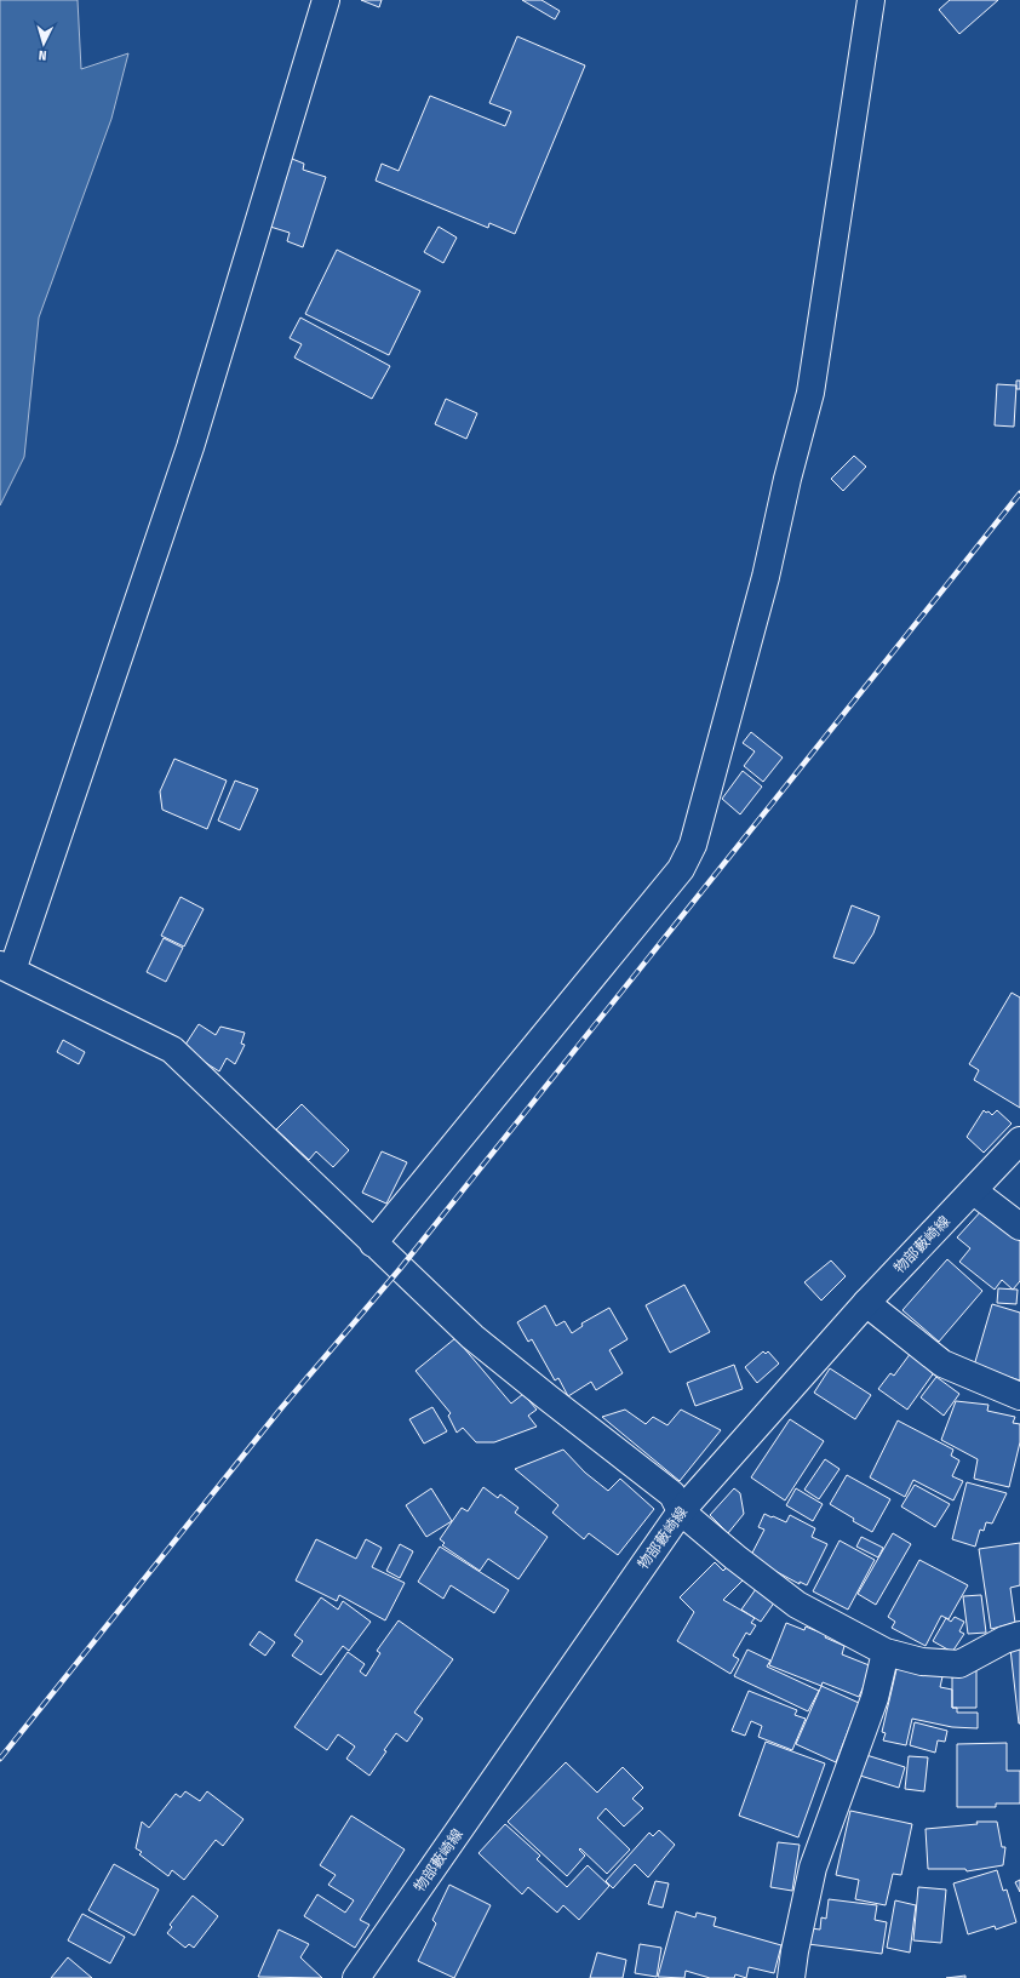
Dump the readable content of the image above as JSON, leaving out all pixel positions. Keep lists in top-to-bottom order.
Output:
{
  "streets": {
    "street": ["物部藪崎線"]
  },
  "north": "bottom"
}
